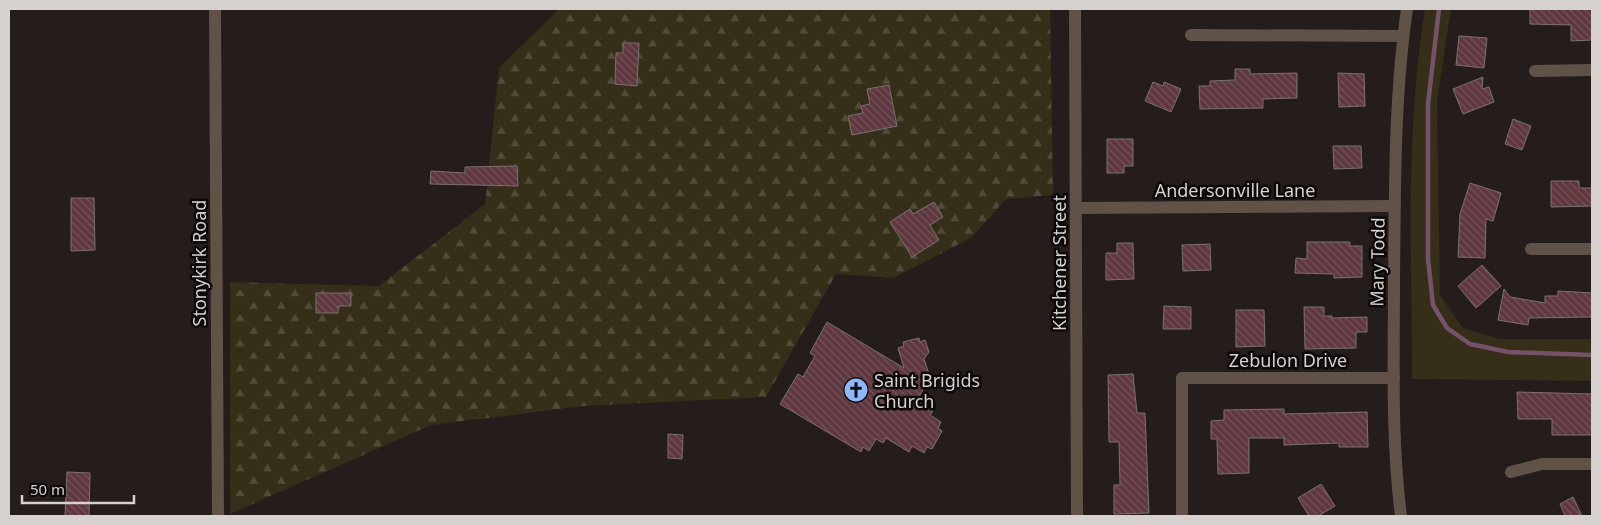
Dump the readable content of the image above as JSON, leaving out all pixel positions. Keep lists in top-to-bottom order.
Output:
{
  "streets": {
    "street": [
      "Andersonville Lane",
      "Mary Todd",
      "Stonykirk Road",
      "Kitchener Street",
      "Zebulon Drive"
    ]
  },
  "crossings": [
    ["Andersonville Lane", "Mary Todd"],
    ["Andersonville Lane", "Kitchener Street"],
    ["Mary Todd", "Zebulon Drive"]
  ],
  "places": {
    "church": ["Saint Brigids Church"]
  },
  "scale_bar": "50 m"
}
